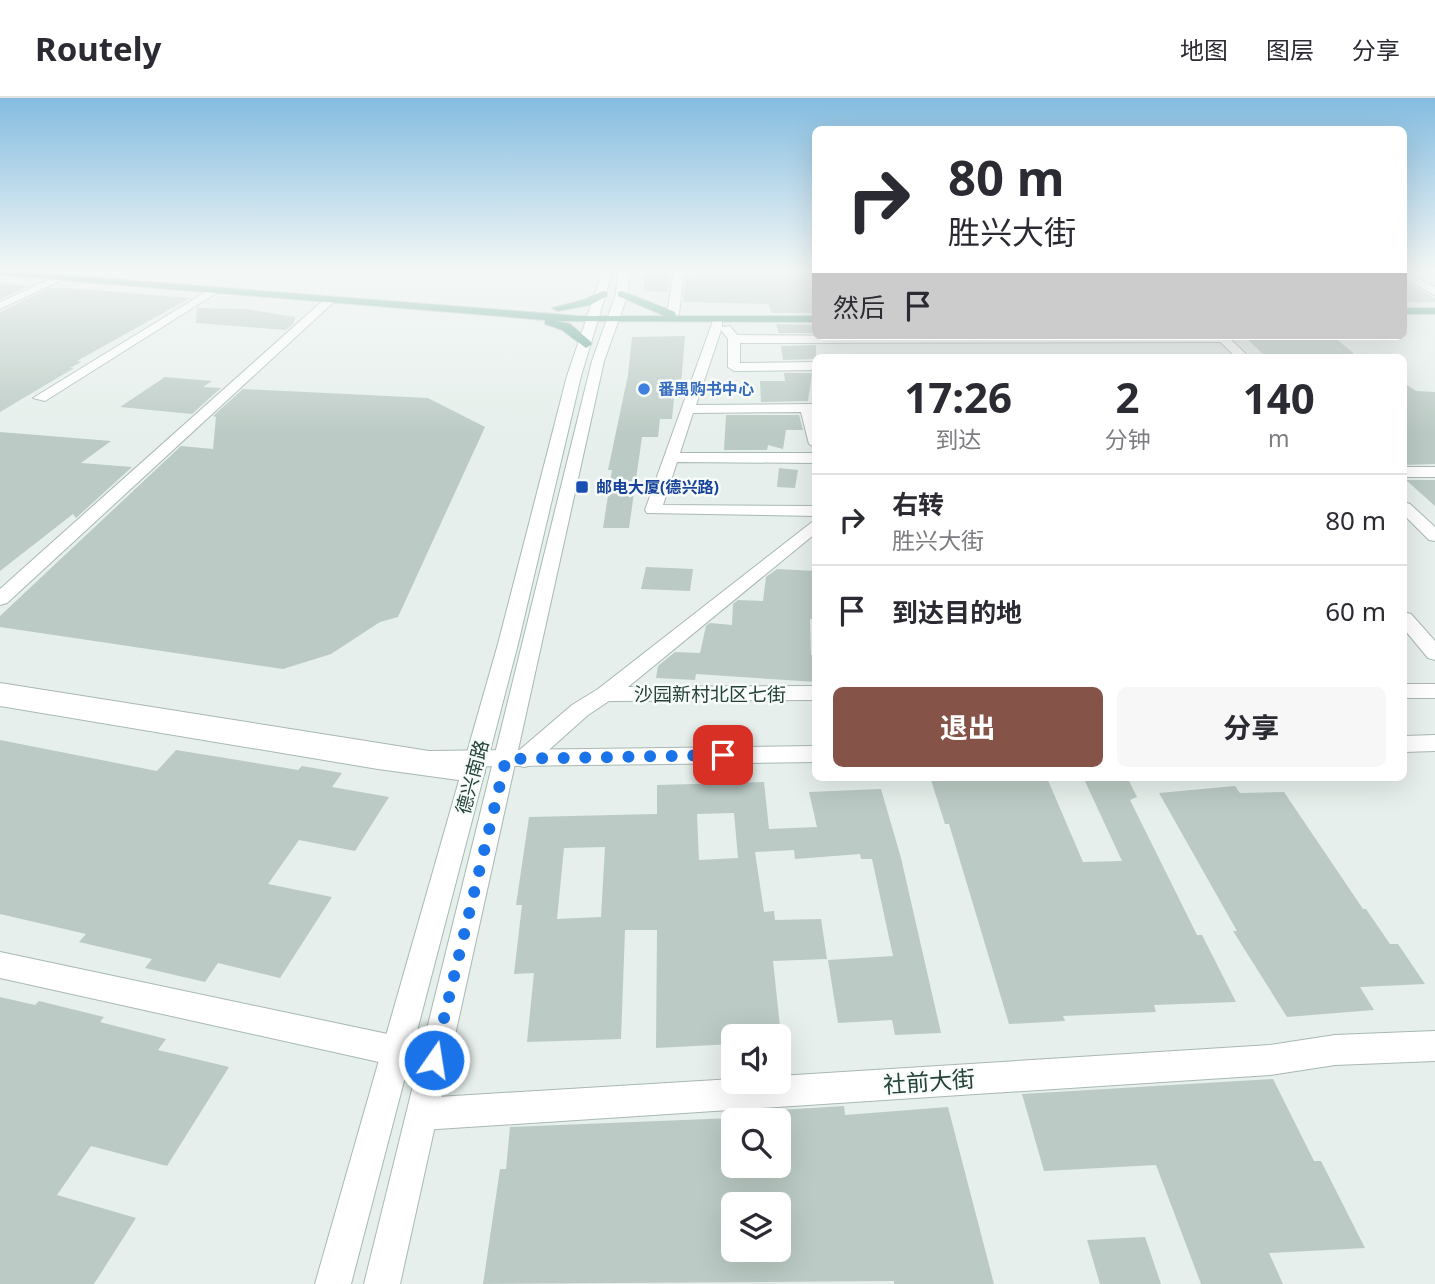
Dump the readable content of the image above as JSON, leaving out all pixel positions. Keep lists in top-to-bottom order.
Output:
{
  "streets": {
    "street": ["沙园新村北区七街", "德兴南路", "社前大街"]
  },
  "crossings": [
    ["德兴南路", "社前大街"]
  ],
  "places": {
    "other": ["番禺购书中心"],
    "transit": ["邮电大厦(德兴路)"]
  },
  "page": {
    "header": "Routely",
    "nav": ["地图", "图层", "分享"],
    "turn": ["80 m", "胜兴大街"],
    "then": "然后",
    "eta": [
      "17:26",
      "到达",
      "2",
      "分钟",
      "140",
      "m"
    ],
    "list": [
      {
        "name": "右转",
        "note": "胜兴大街",
        "value": "80 m"
      },
      {
        "name": "到达目的地",
        "value": "60 m"
      }
    ],
    "buttons": ["退出", "分享"]
  }
}
